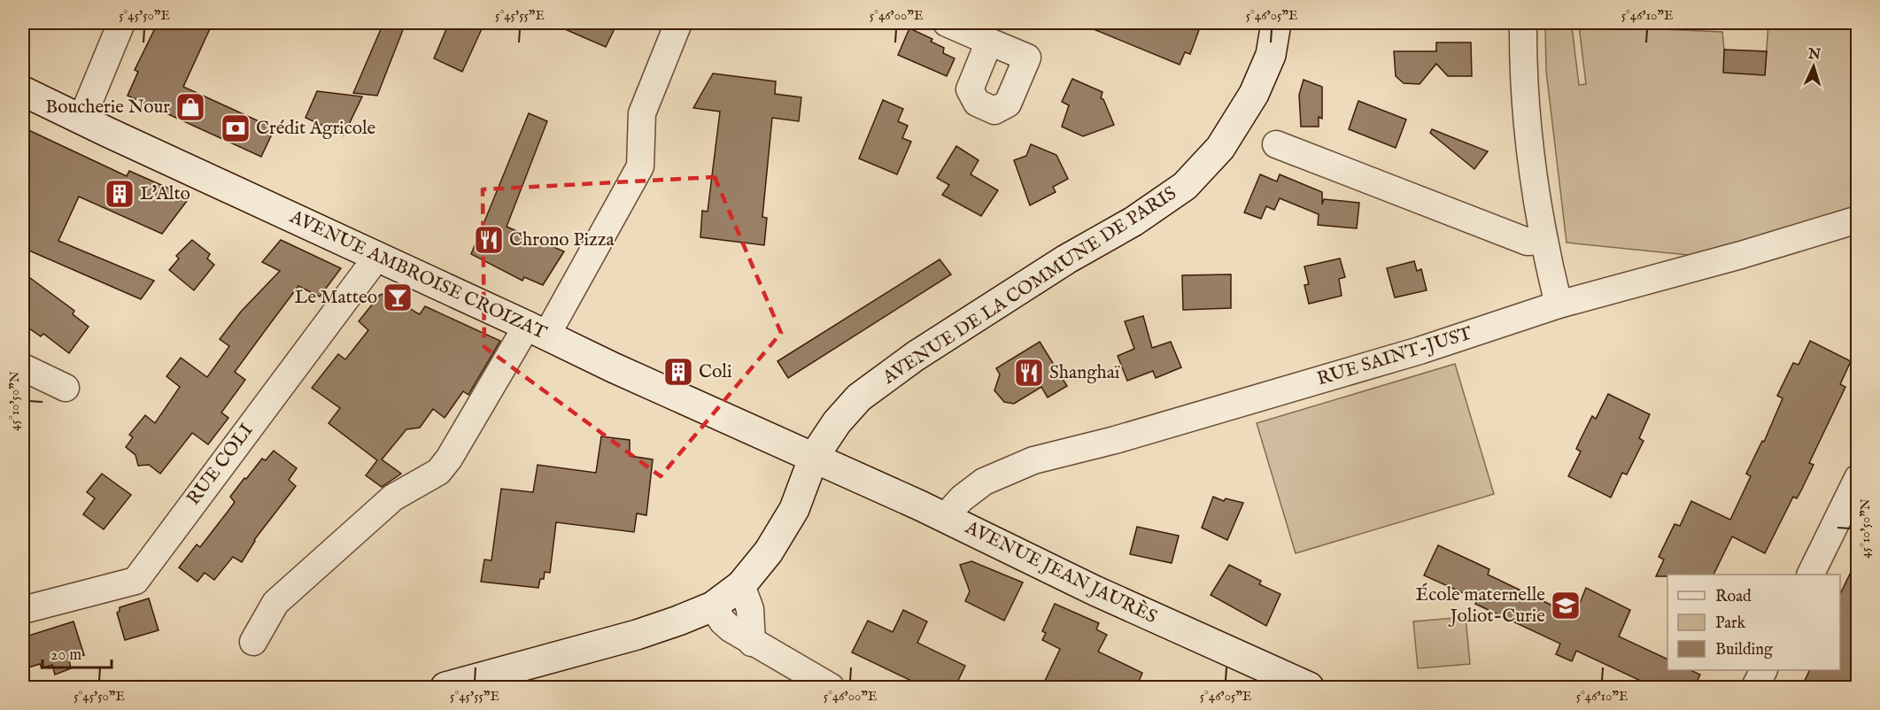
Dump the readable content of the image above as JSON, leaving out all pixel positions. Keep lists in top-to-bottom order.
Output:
{
  "streets": {
    "main road": ["AVENUE AMBROISE CROIZAT", "AVENUE DE LA COMMUNE DE PARIS", "AVENUE JEAN JAURÈS"],
    "street": ["RUE SAINT-JUST", "RUE COLI"]
  },
  "crossings": [
    ["AVENUE AMBROISE CROIZAT", "AVENUE DE LA COMMUNE DE PARIS"],
    ["AVENUE AMBROISE CROIZAT", "RUE COLI"],
    ["AVENUE AMBROISE CROIZAT", "AVENUE JEAN JAURÈS"],
    ["AVENUE DE LA COMMUNE DE PARIS", "AVENUE JEAN JAURÈS"],
    ["RUE SAINT-JUST", "AVENUE JEAN JAURÈS"]
  ],
  "places": {
    "shop": ["Boucherie Nour"],
    "bank": ["Crédit Agricole"],
    "building": ["L'Alto", "Coli"],
    "restaurant": ["Chrono Pizza", "Shanghaï"],
    "bar": ["Le Matteo"],
    "school or university": ["École maternelle Joliot-Curie"]
  },
  "legend": ["Road", "Park", "Building"],
  "scale_bar": "20 m",
  "north": "top",
  "coordinates": [
    "5°45'50\"E",
    "5°45'55\"E",
    "5°46'00\"E",
    "5°46'05\"E",
    "5°46'10\"E",
    "45°10'50\"N"
  ]
}
